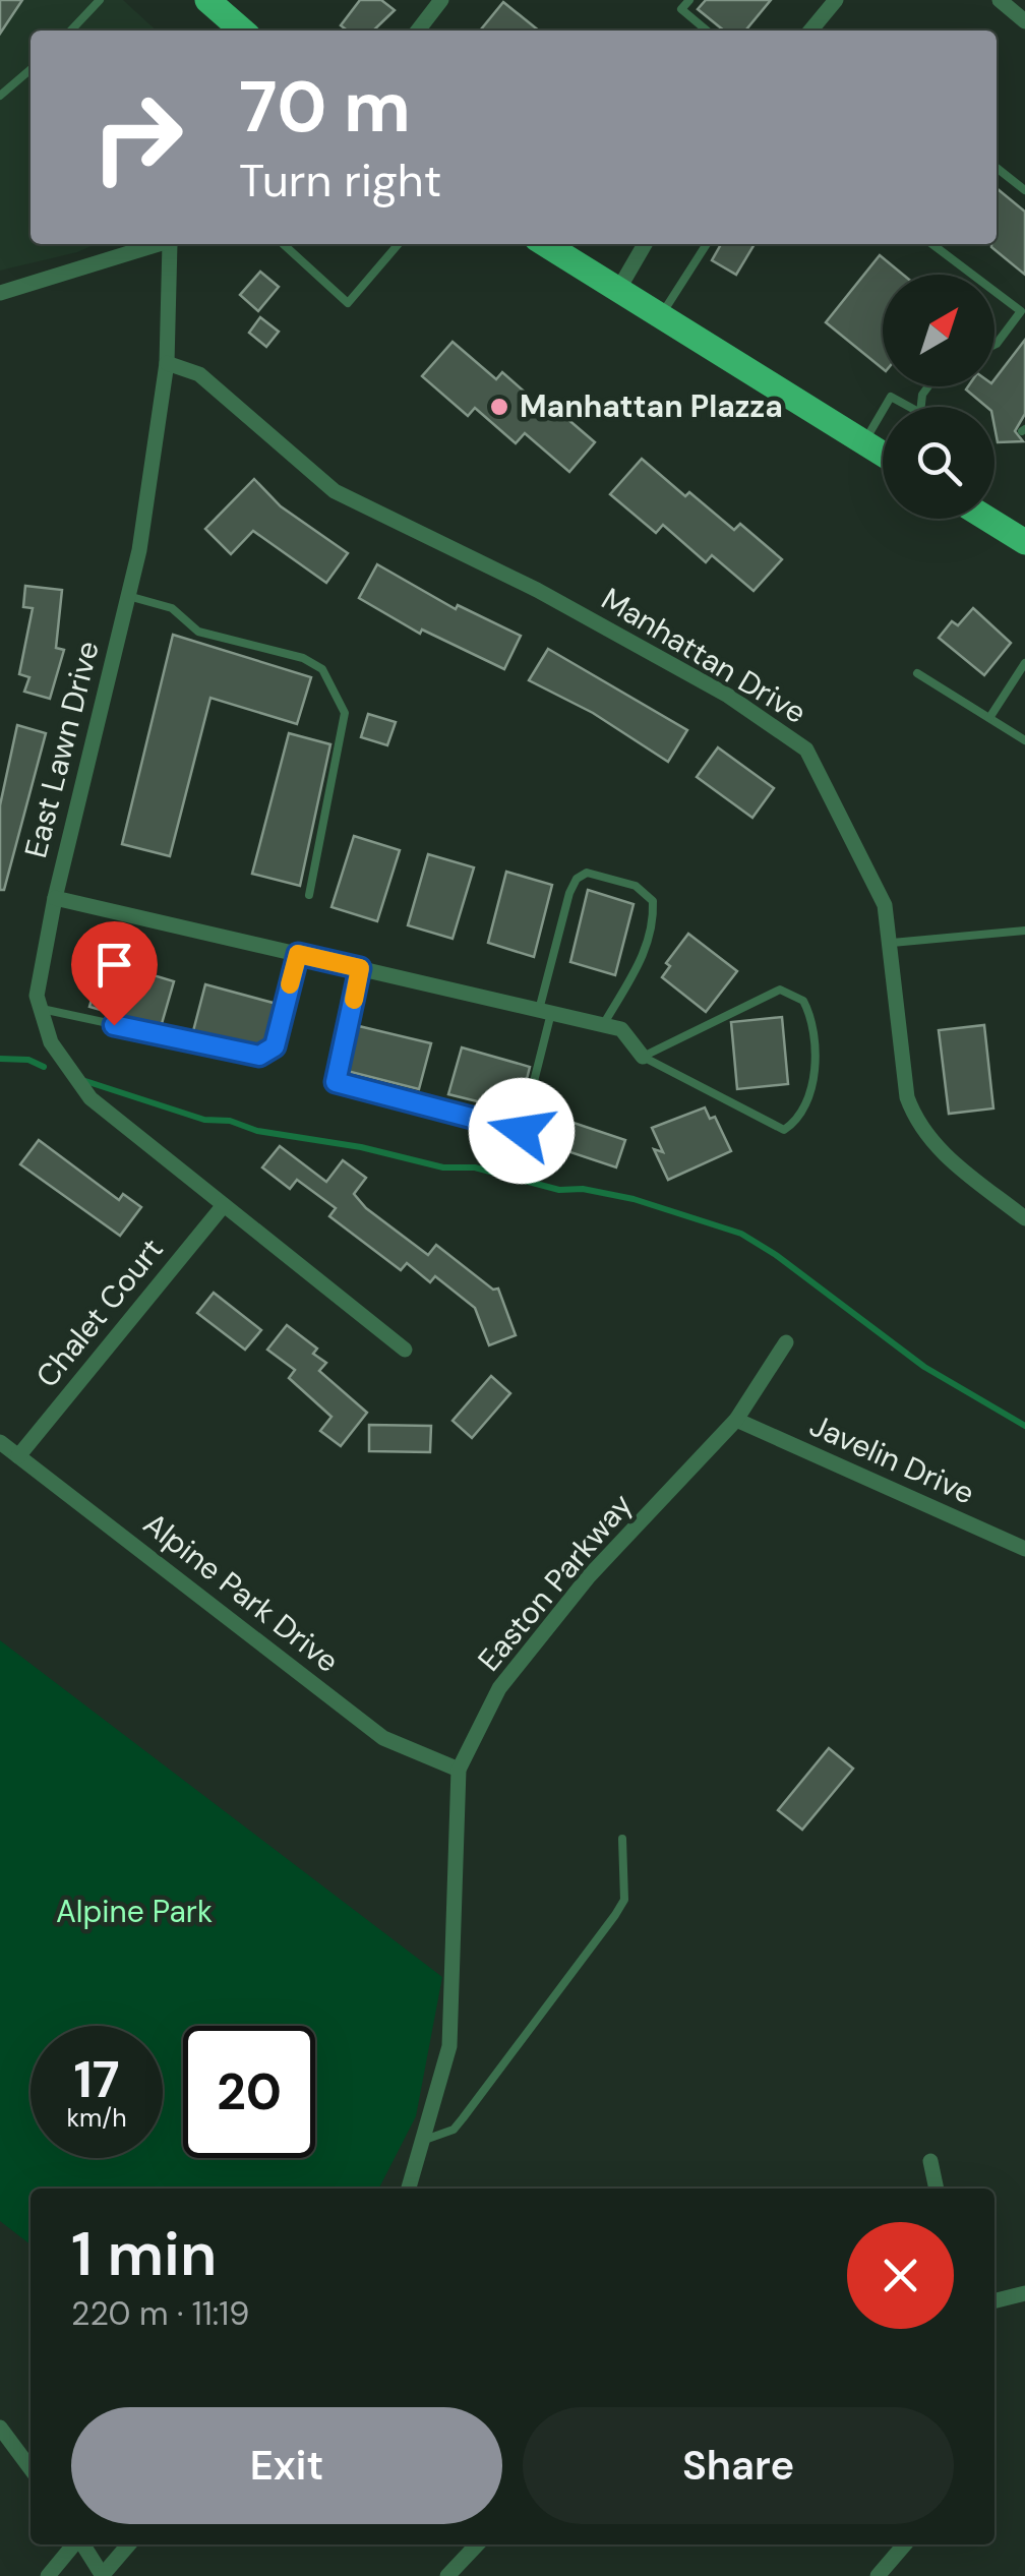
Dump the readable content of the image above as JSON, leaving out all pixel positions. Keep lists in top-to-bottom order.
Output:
{
  "streets": {
    "street": [
      "Manhattan Drive",
      "East Lawn Drive",
      "Chalet Court",
      "Javelin Drive",
      "Easton Parkway",
      "Alpine Park Drive"
    ]
  },
  "crossings": [
    ["Manhattan Drive", "East Lawn Drive"],
    ["East Lawn Drive", "Chalet Court"],
    ["Chalet Court", "Alpine Park Drive"],
    ["Javelin Drive", "Easton Parkway"],
    ["Easton Parkway", "Alpine Park Drive"]
  ],
  "parks": ["Alpine Park"],
  "places": ["Manhattan Plazza"],
  "north": "top right",
  "page": {
    "turn": ["70 m", "Turn right"],
    "speed": "17 km/h",
    "limit": "20",
    "heading": ["1 min", "220 m · 11:19"],
    "buttons": ["Exit", "Share"]
  }
}
